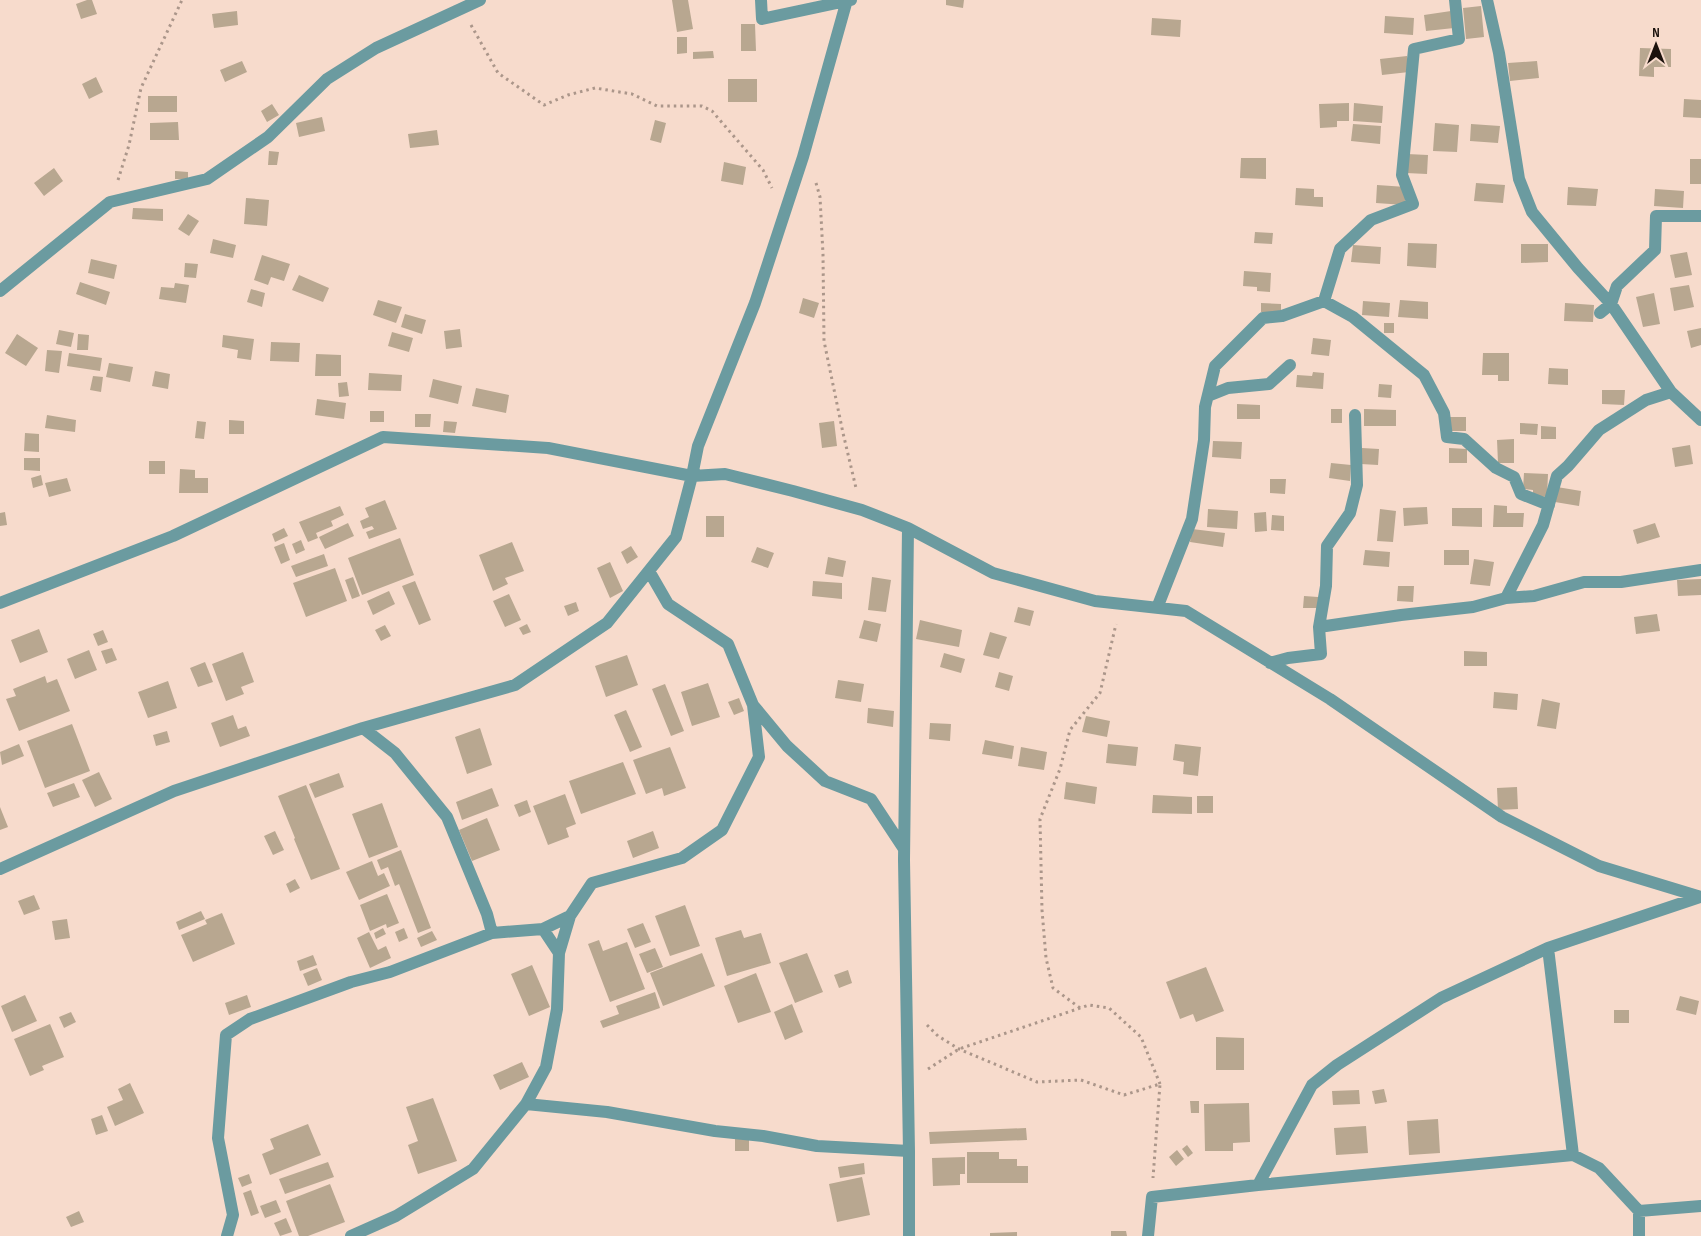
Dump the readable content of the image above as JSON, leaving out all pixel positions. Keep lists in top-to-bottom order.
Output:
{
  "north": "top"
}
